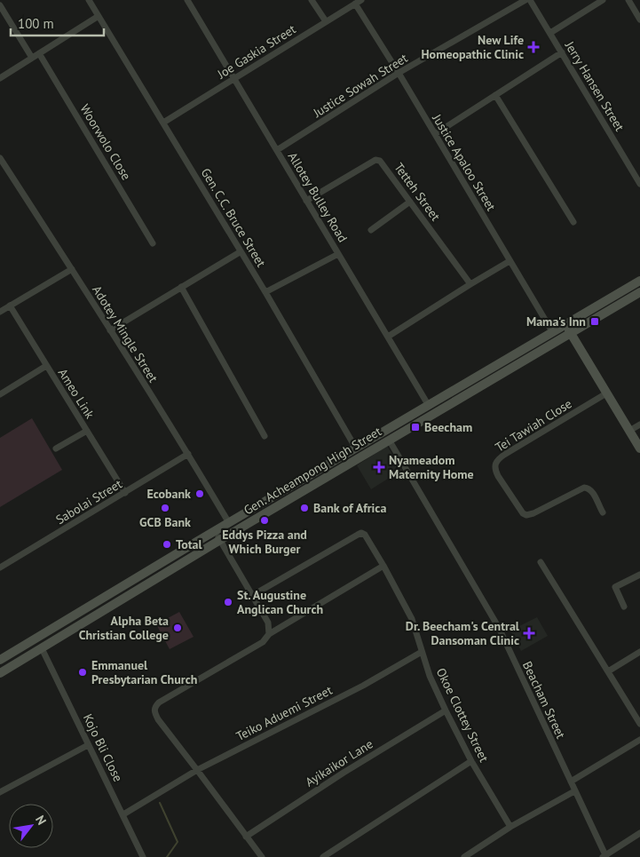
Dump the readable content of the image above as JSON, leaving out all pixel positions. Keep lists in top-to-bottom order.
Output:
{
  "streets": {
    "main road": ["Gen. Acheampong High Street"],
    "street": [
      "Joe Gaskia Street",
      "Justice Sowah Street",
      "Jerry Hansen Street",
      "Woorwolo Close",
      "Justice Apaloo Street",
      "Tetteh Street",
      "Allotey Bulley Road",
      "Gen. C.C. Bruce Street",
      "Adotey Mingle Street",
      "Ameo Link",
      "Tei Tawiah Close",
      "Sabolai Street",
      "Beacham Street",
      "Teiko Aduemi Street",
      "Okoe Clottey Street",
      "Kojo Bli Close",
      "Ayikaikor Lane"
    ]
  },
  "crossings": [
    ["Joe Gaskia Street", "Justice Apaloo Street"],
    ["Joe Gaskia Street", "Allotey Bulley Road"],
    ["Joe Gaskia Street", "Gen. C.C. Bruce Street"],
    ["Justice Sowah Street", "Justice Apaloo Street"],
    ["Justice Sowah Street", "Allotey Bulley Road"],
    ["Justice Apaloo Street", "Gen. Acheampong High Street"],
    ["Tetteh Street", "Allotey Bulley Road"],
    ["Allotey Bulley Road", "Gen. Acheampong High Street"],
    ["Gen. C.C. Bruce Street", "Gen. Acheampong High Street"],
    ["Adotey Mingle Street", "Gen. Acheampong High Street"],
    ["Adotey Mingle Street", "Sabolai Street"],
    ["Ameo Link", "Sabolai Street"],
    ["Gen. Acheampong High Street", "Beacham Street"],
    ["Gen. Acheampong High Street", "Kojo Bli Close"],
    ["Teiko Aduemi Street", "Okoe Clottey Street"],
    ["Teiko Aduemi Street", "Kojo Bli Close"],
    ["Okoe Clottey Street", "Ayikaikor Lane"]
  ],
  "places": {
    "health": ["New Life Homeopathic Clinic", "Nyameadom Maternity Home", "Dr. Beecham's Central Dansoman Clinic"],
    "transit": ["Mama's Inn", "Beecham"],
    "other": [
      "Ecobank",
      "GCB Bank",
      "Bank of Africa",
      "Eddys Pizza and Which Burger",
      "Total",
      "St. Augustine Anglican Church",
      "Alpha Beta Christian College",
      "Emmanuel Presbytarian Church"
    ]
  },
  "scale_bar": "100 m",
  "north": "top right"
}
